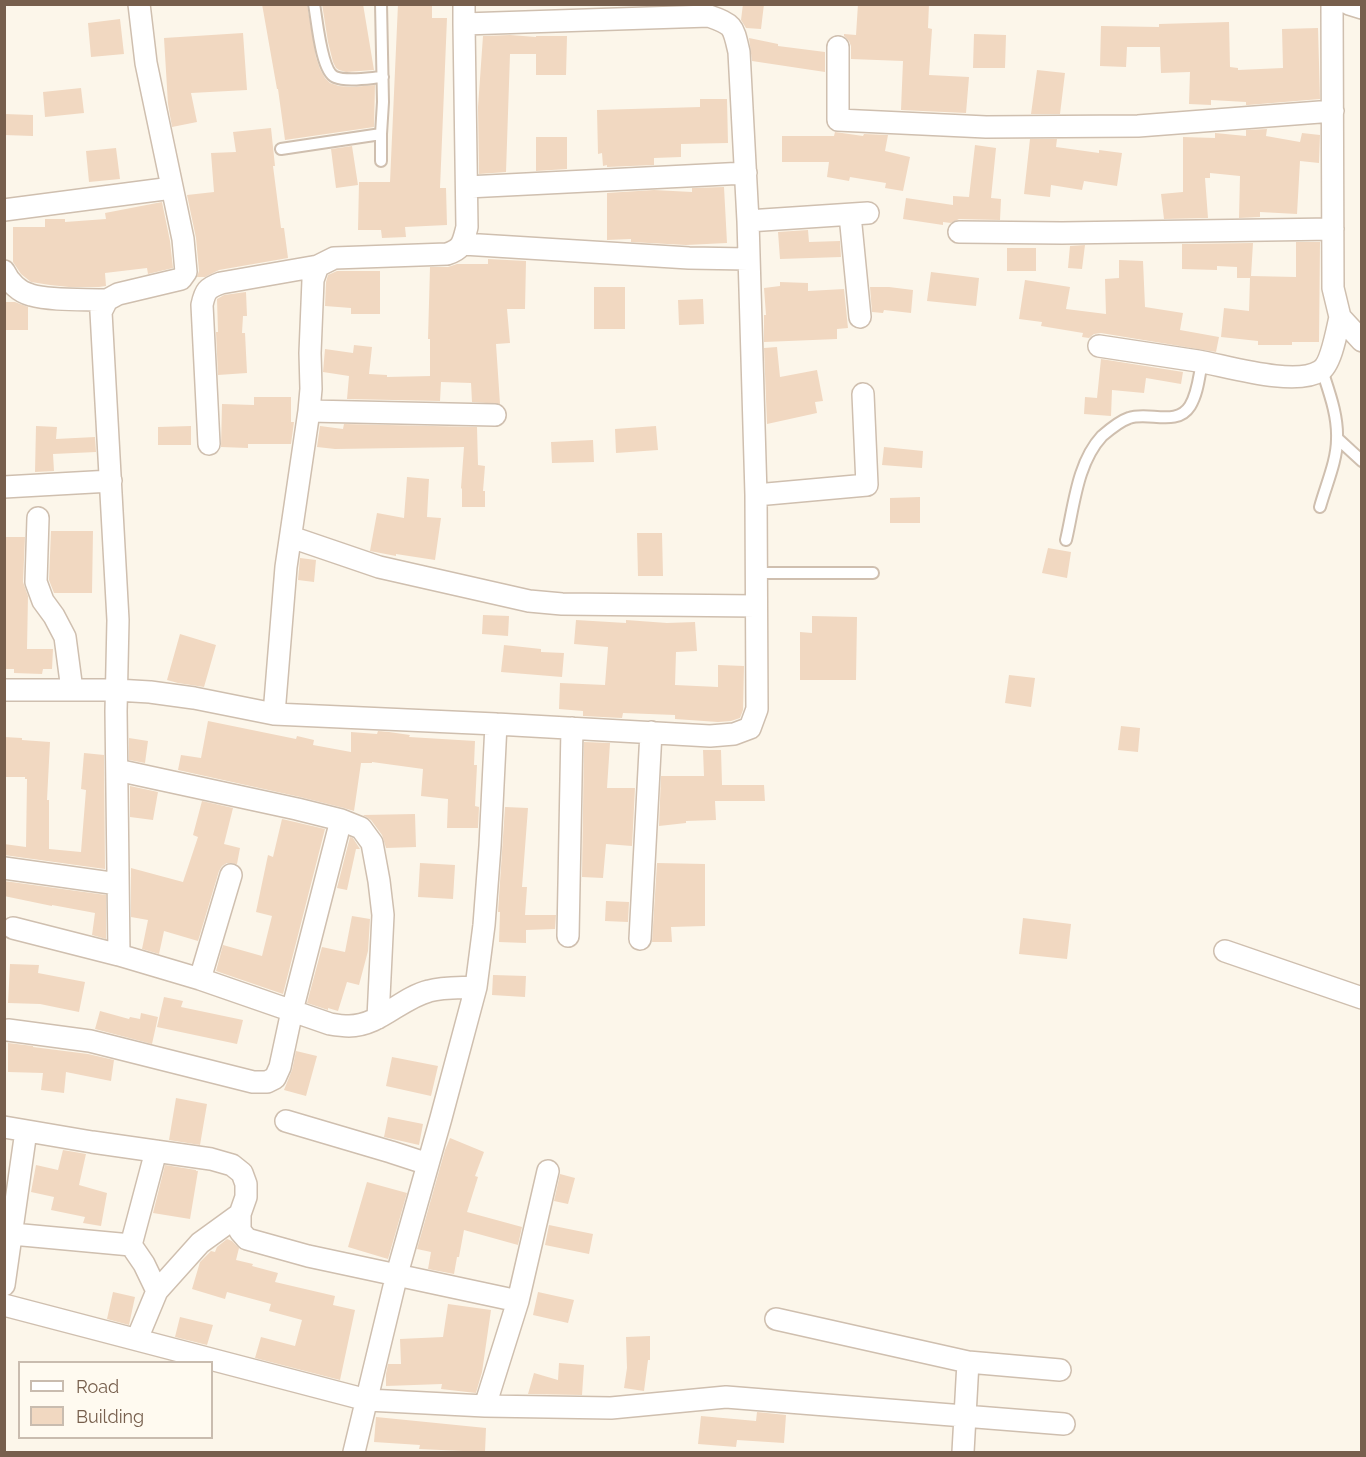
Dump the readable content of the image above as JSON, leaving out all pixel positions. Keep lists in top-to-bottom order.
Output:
{
  "legend": ["Road", "Building"]
}
